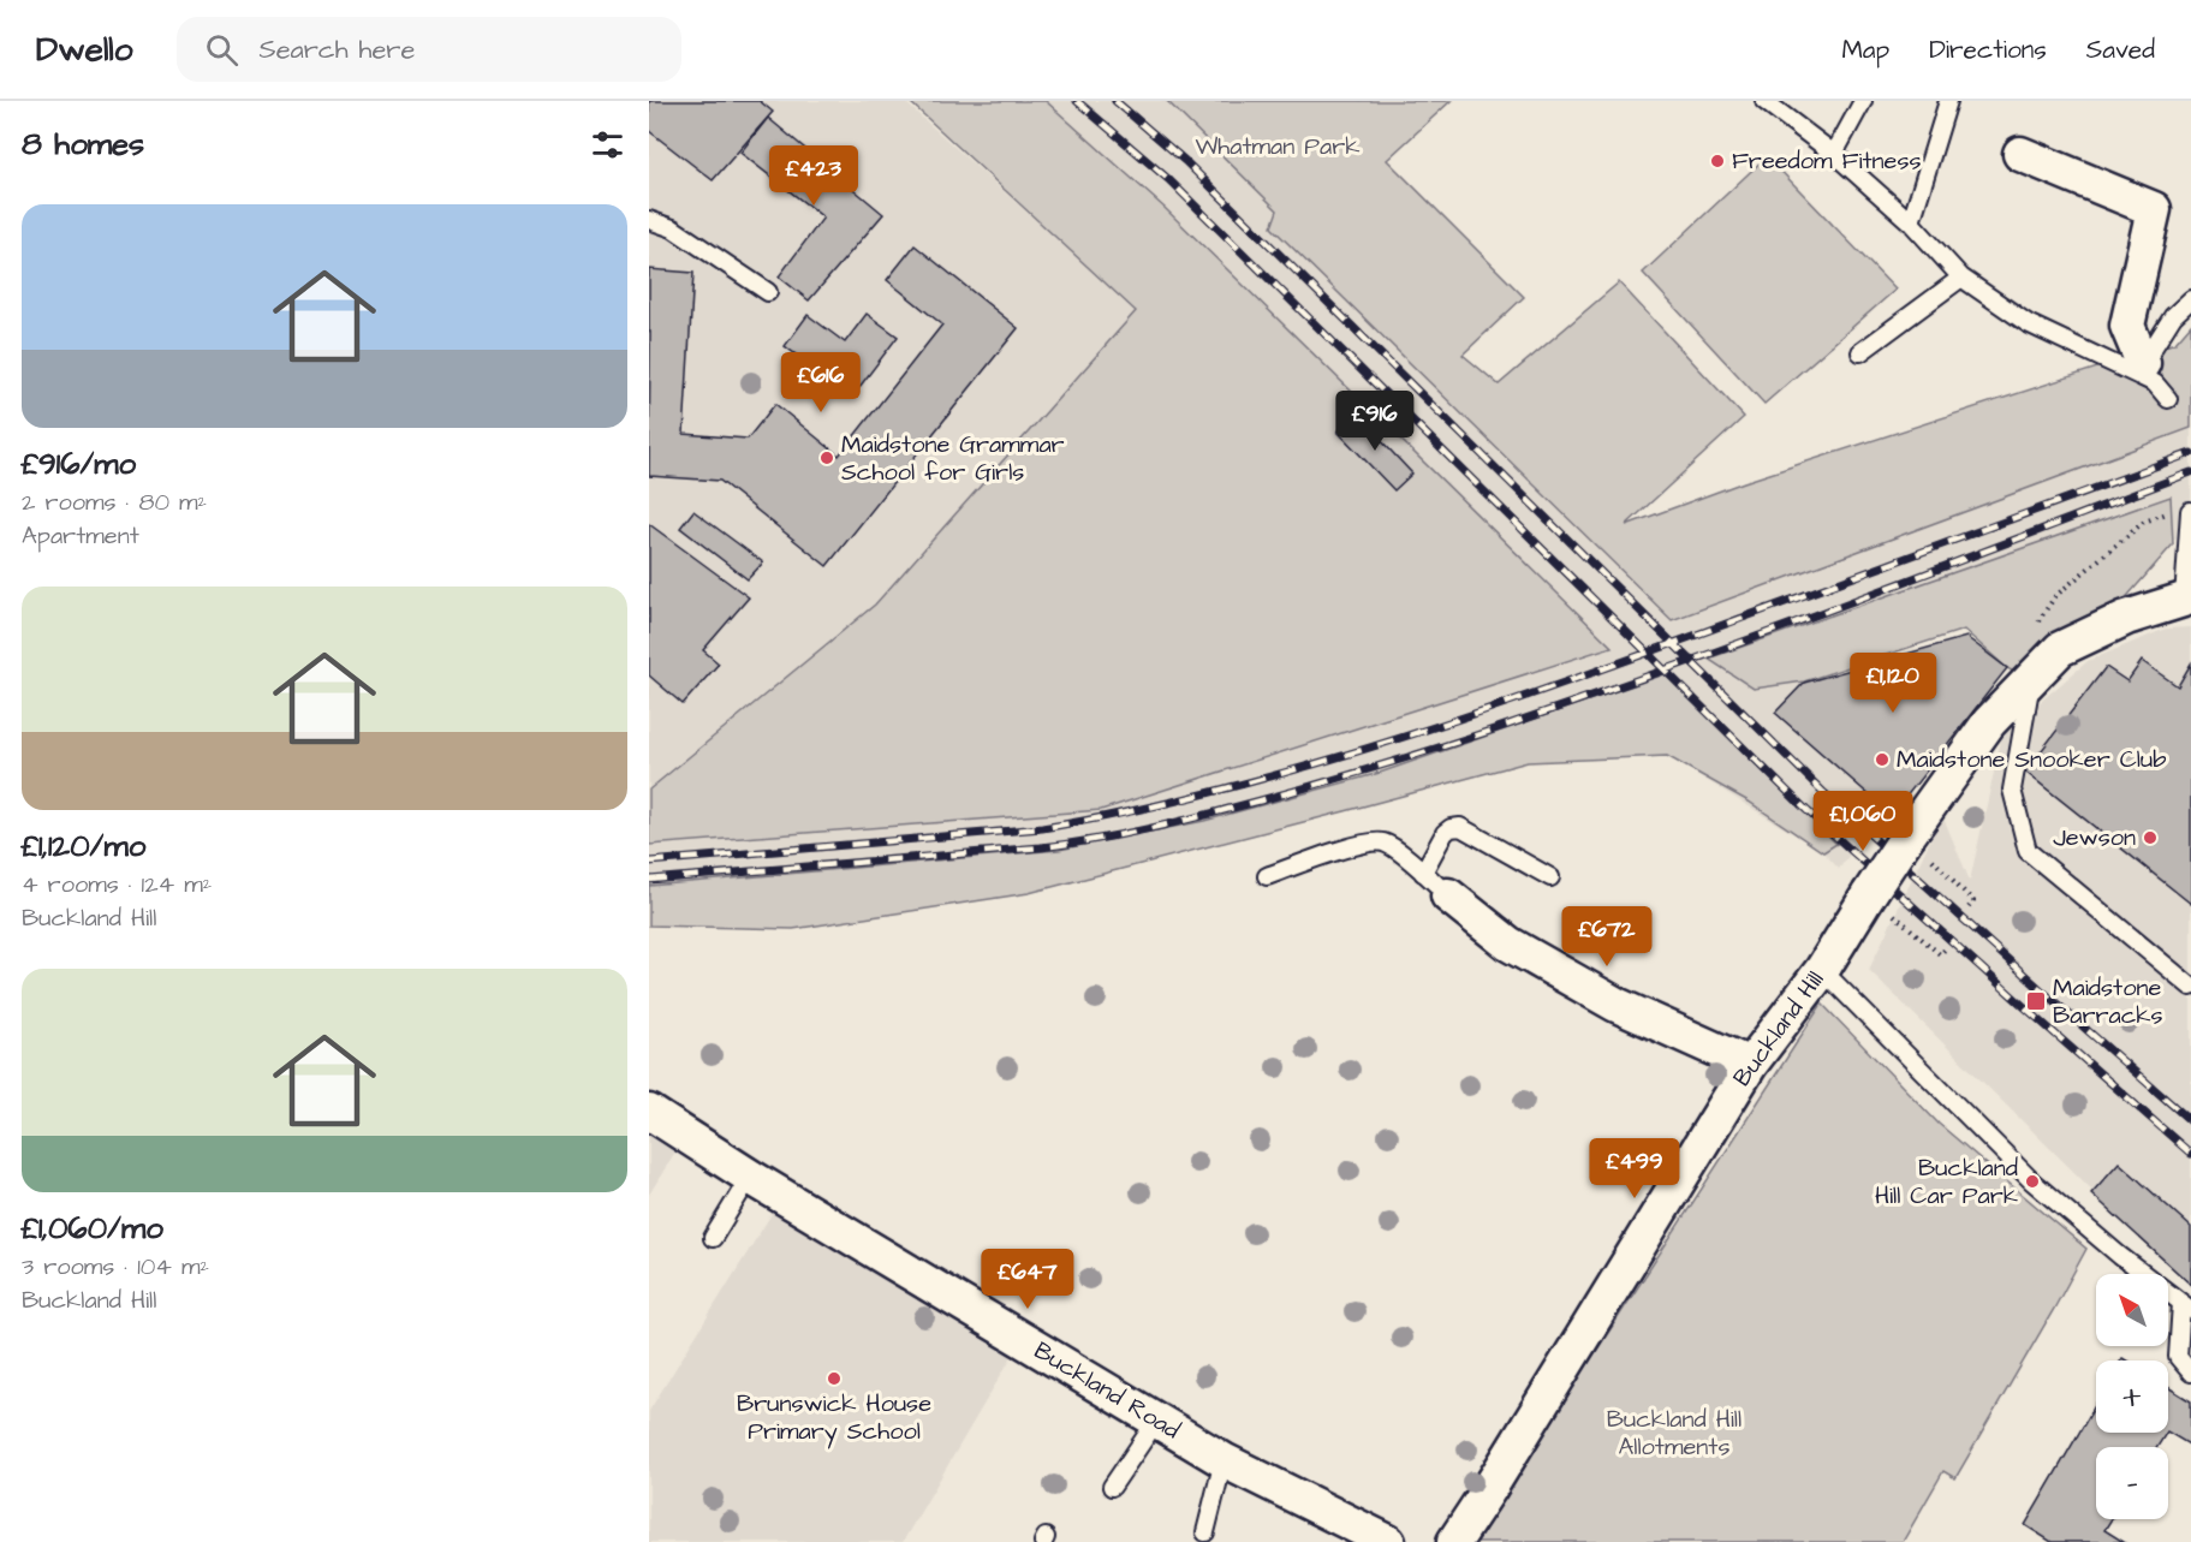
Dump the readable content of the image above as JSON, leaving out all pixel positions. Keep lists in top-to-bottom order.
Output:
{
  "streets": {
    "street": ["Buckland Hill", "Buckland Road"]
  },
  "parks": ["Whatman Park", "Buckland Hill Allotments"],
  "places": {
    "other": [
      "Freedom Fitness",
      "Maidstone Grammar School for Girls",
      "Maidstone Snooker Club",
      "Jewson",
      "Buckland Hill Car Park",
      "Brunswick House Primary School"
    ],
    "transit": ["Maidstone Barracks"]
  },
  "north": "top left",
  "page": {
    "header": "Dwello",
    "search": "Search here",
    "nav": ["Map", "Directions", "Saved"],
    "heading": "8 homes",
    "price": [
      "£423",
      "£616",
      "£916",
      "£1,120",
      "£1,060",
      "£672",
      "£499",
      "£647"
    ],
    "list": [
      {
        "name": "£916/mo",
        "note": "2 rooms · 80 m² · Apartment"
      },
      {
        "name": "£1,120/mo",
        "note": "4 rooms · 124 m² · Buckland Hill"
      },
      {
        "name": "£1,060/mo",
        "note": "3 rooms · 104 m² · Buckland Hill"
      }
    ],
    "map_buttons": ["+", "−"]
  }
}
